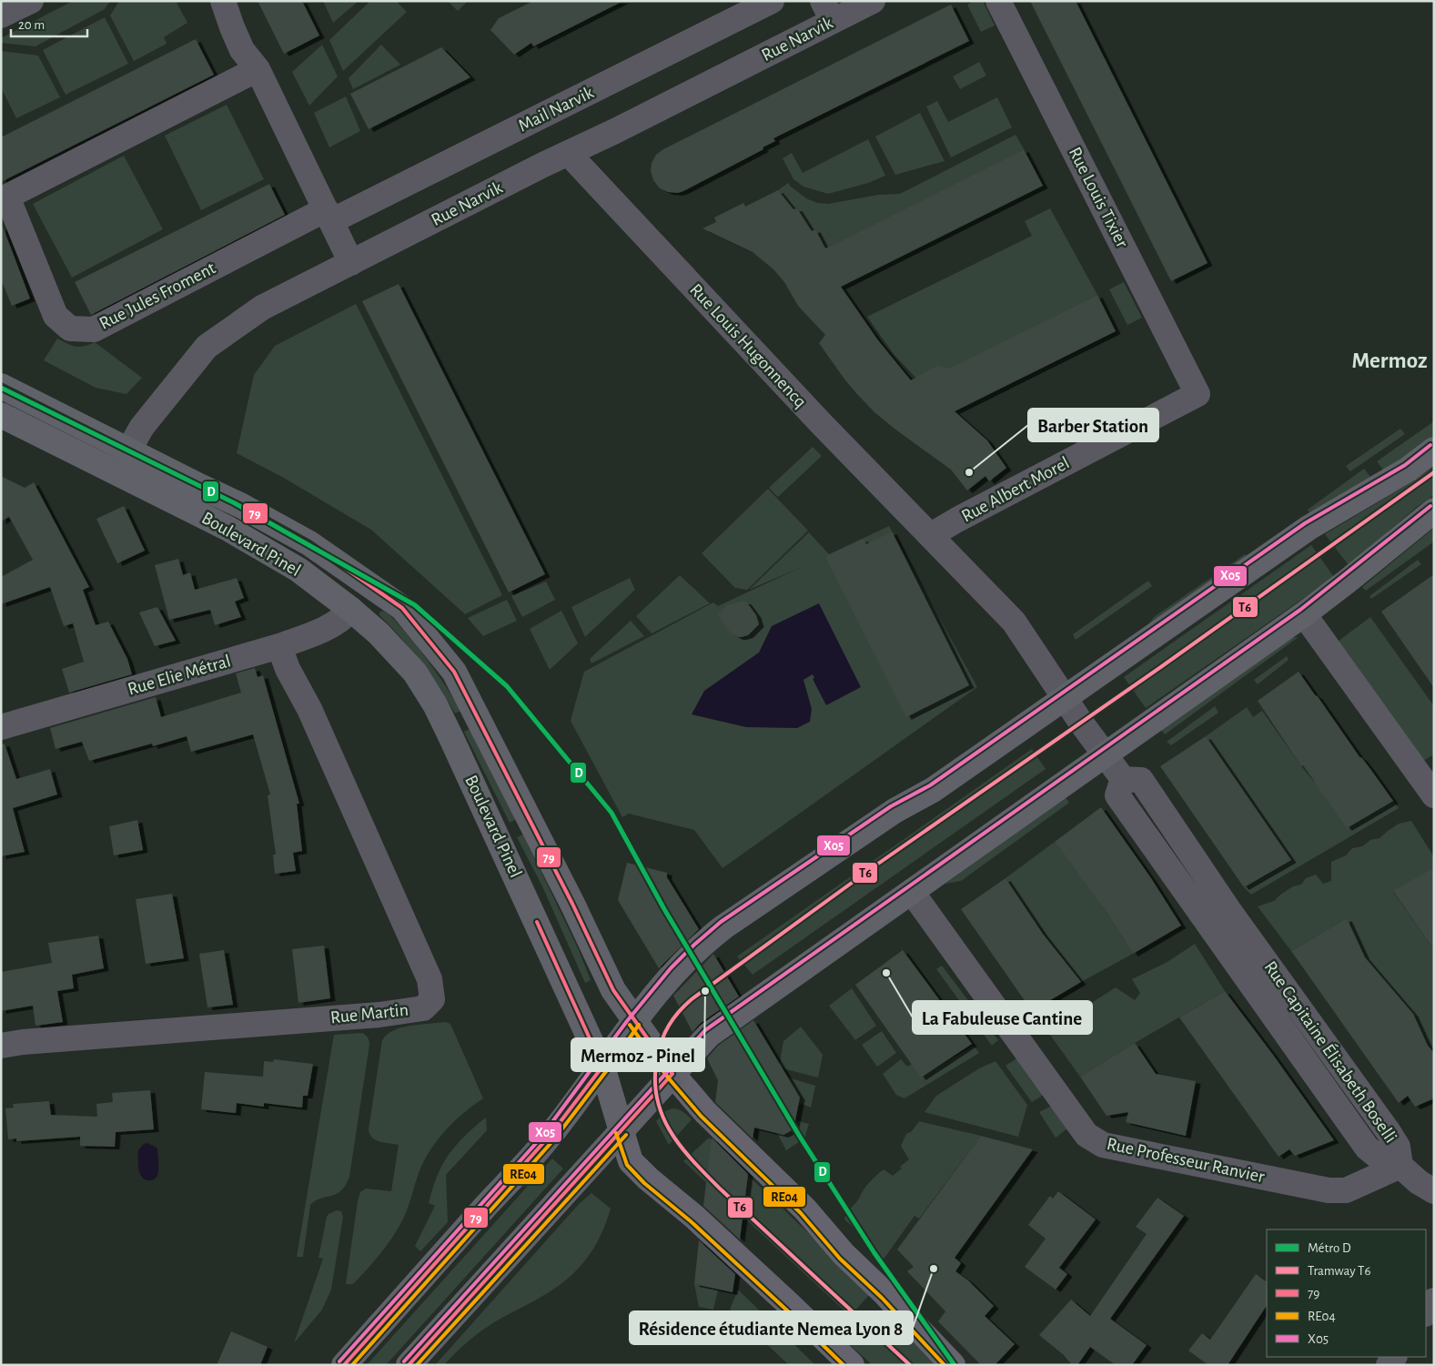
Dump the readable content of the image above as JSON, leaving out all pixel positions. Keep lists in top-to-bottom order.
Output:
{
  "streets": {
    "main road": ["Boulevard Pinel"],
    "street": [
      "Rue Narvik",
      "Mail Narvik",
      "Rue Louis Tixier",
      "Rue Jules Froment",
      "Rue Louis Hugonnencq",
      "Rue Albert Morel",
      "Rue Elie Métral",
      "Rue Martin",
      "Rue Capitaine Élisabeth Boselli",
      "Rue Professeur Ranvier"
    ]
  },
  "crossings": [
    ["Rue Narvik", "Rue Louis Hugonnencq"],
    ["Rue Narvik", "Boulevard Pinel"],
    ["Mail Narvik", "Rue Jules Froment"],
    ["Rue Louis Tixier", "Rue Albert Morel"],
    ["Rue Louis Hugonnencq", "Rue Albert Morel"],
    ["Boulevard Pinel", "Rue Elie Métral"],
    ["Rue Elie Métral", "Rue Martin"],
    ["Rue Capitaine Élisabeth Boselli", "Rue Professeur Ranvier"]
  ],
  "districts": ["Mermoz"],
  "places": [
    "Barber Station",
    "La Fabuleuse Cantine",
    "Mermoz - Pinel",
    "Résidence étudiante Nemea Lyon 8"
  ],
  "lines": [
    "transit line 79",
    "metro line D",
    "transit line X05",
    "tram line T6",
    "transit line RE04"
  ],
  "legend": [
    "Métro D",
    "Tramway T6",
    "79",
    "RE04",
    "X05"
  ],
  "scale_bar": "20 m"
}
